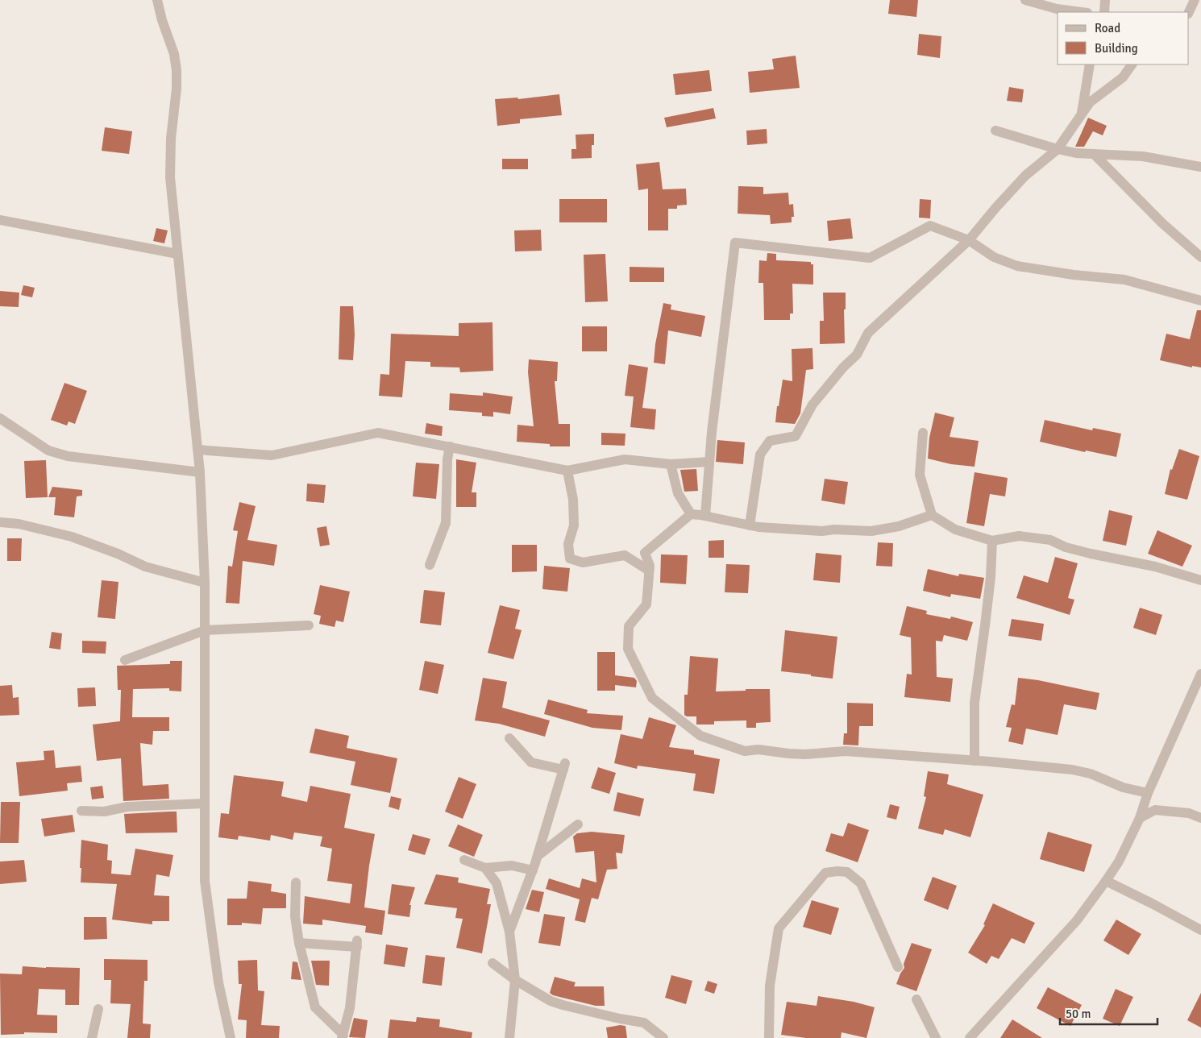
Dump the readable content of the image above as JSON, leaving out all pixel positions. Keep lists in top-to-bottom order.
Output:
{
  "legend": ["Road", "Building"],
  "scale_bar": "50 m"
}
